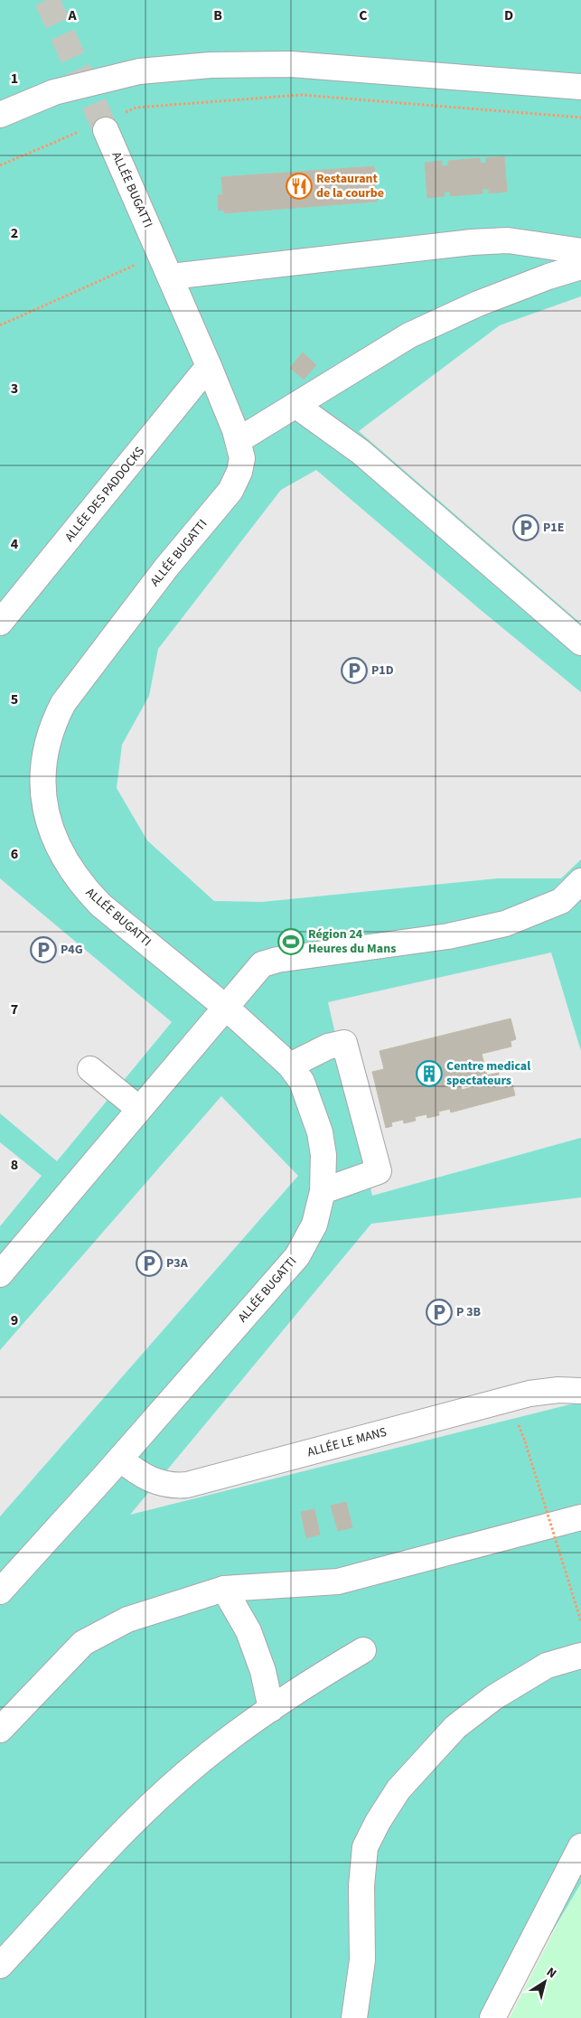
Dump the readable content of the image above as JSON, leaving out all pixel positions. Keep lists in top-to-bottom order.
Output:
{
  "streets": {
    "lane": ["ALLÉE BUGATTI", "ALLÉE DES PADDOCKS", "ALLÉE LE MANS"]
  },
  "crossings": [
    ["ALLÉE BUGATTI", "ALLÉE DES PADDOCKS"],
    ["ALLÉE BUGATTI", "ALLÉE LE MANS"]
  ],
  "places": {
    "restaurant": ["Restaurant de la courbe"],
    "parking": [
      "P1E",
      "P1D",
      "P4G",
      "P3A",
      "P 3B"
    ],
    "sports": ["Région 24 Heures du Mans"],
    "building": ["Centre medical spectateurs"]
  },
  "north": "top right",
  "grid": {
    "columns": [
      "A",
      "B",
      "C",
      "D"
    ],
    "rows": [
      "1",
      "2",
      "3",
      "4",
      "5",
      "6",
      "7",
      "8",
      "9"
    ]
  }
}
